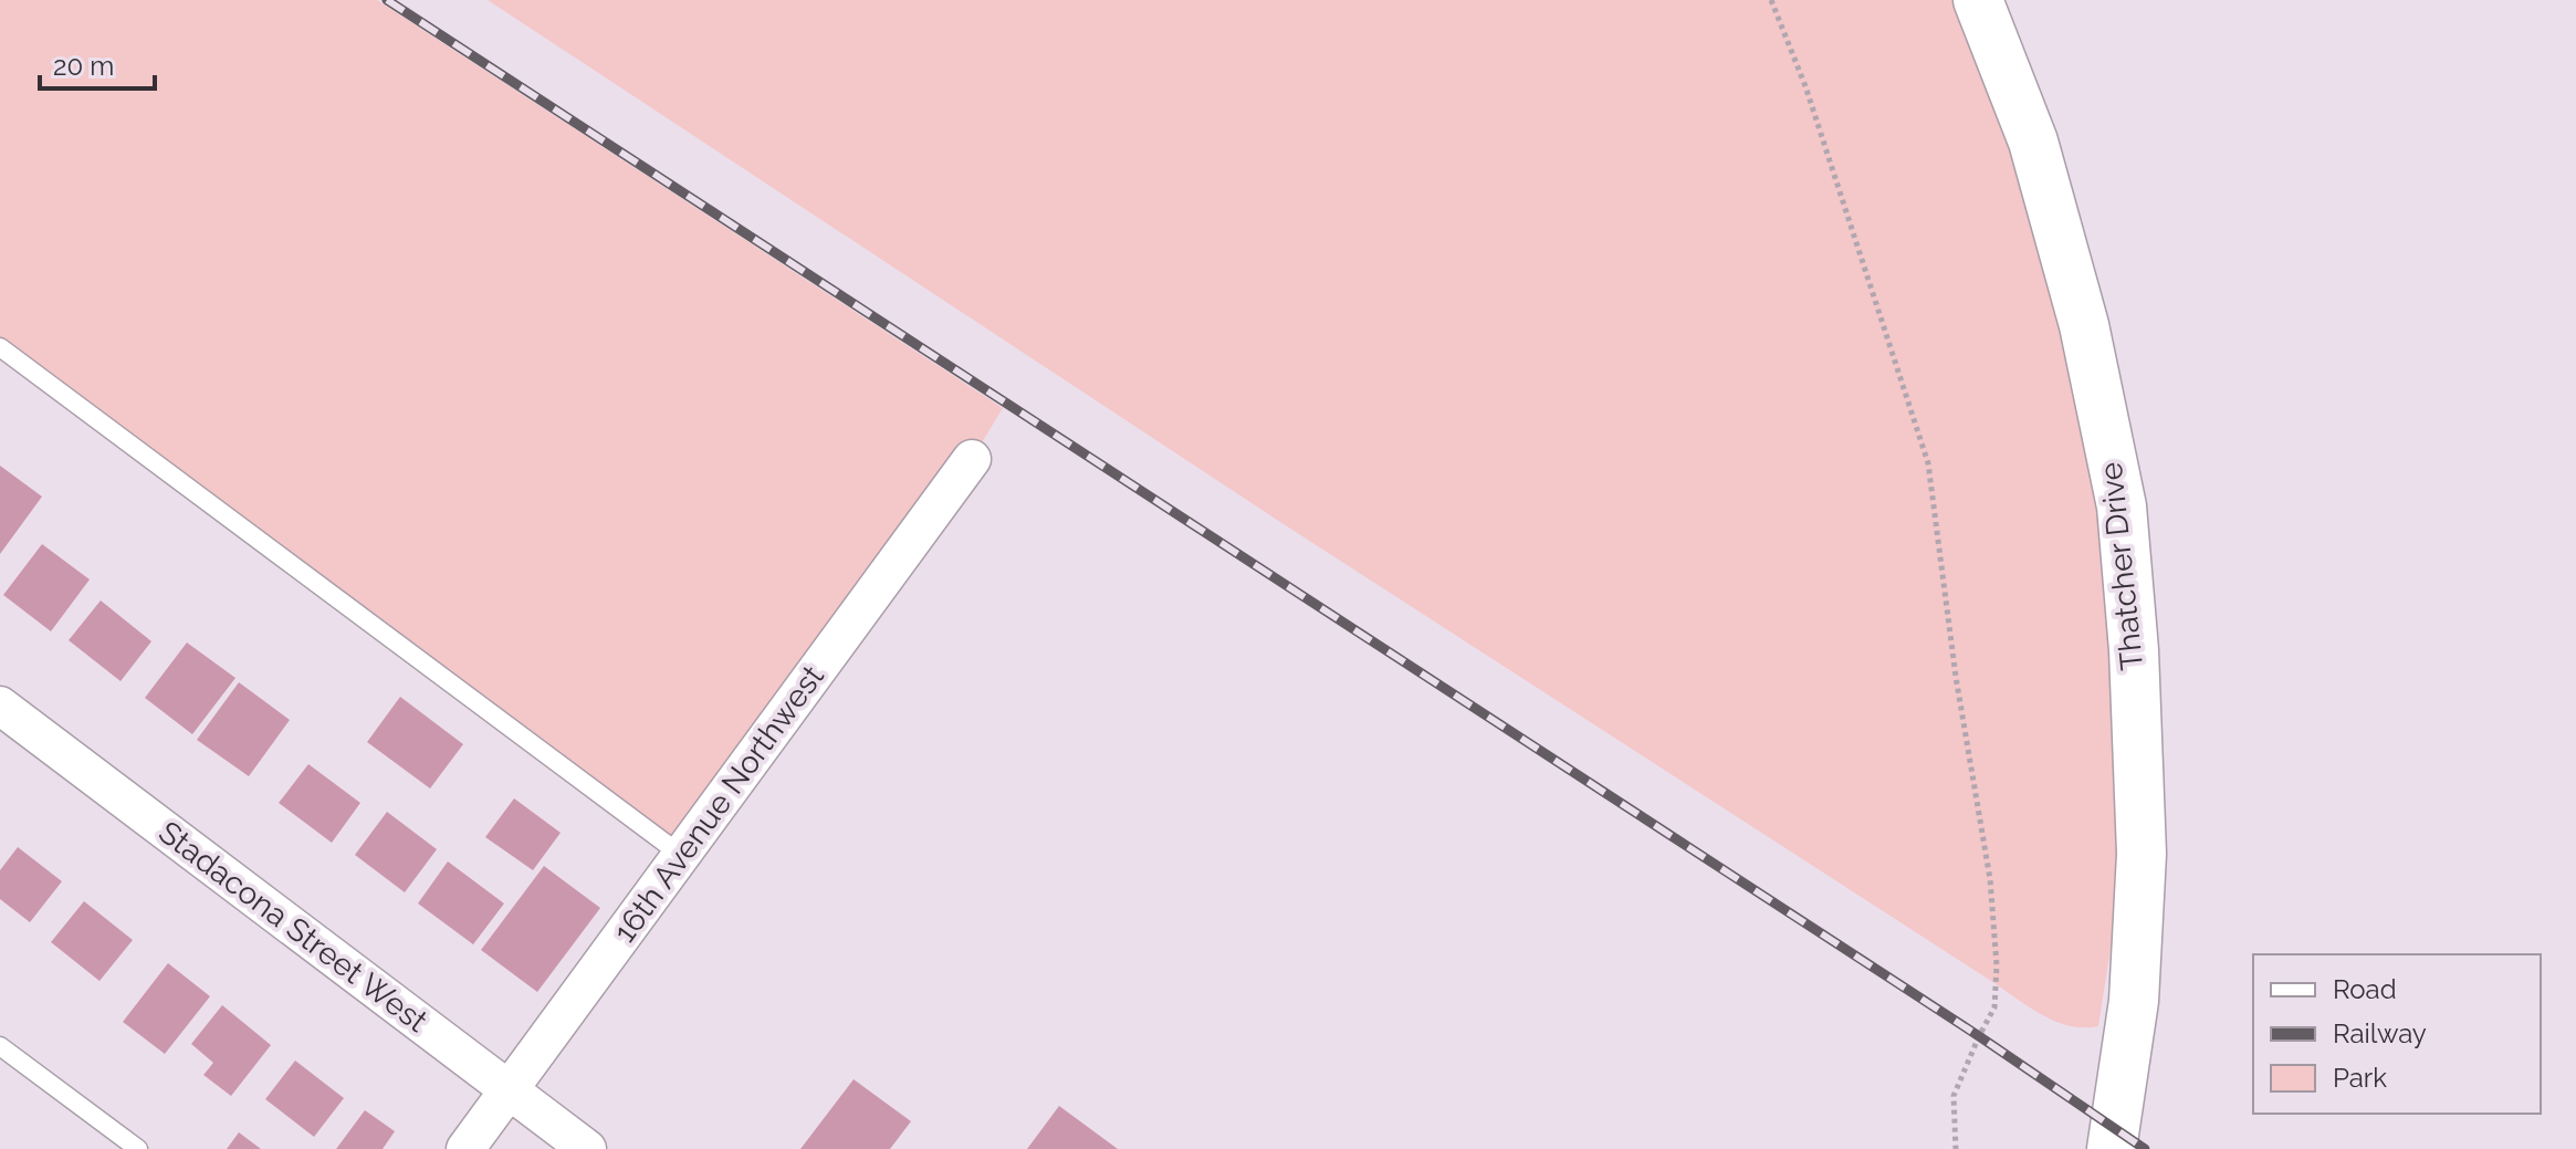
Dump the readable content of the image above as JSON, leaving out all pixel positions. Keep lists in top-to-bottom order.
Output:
{
  "streets": {
    "main road": ["Thatcher Drive"],
    "street": ["16th Avenue Northwest", "Stadacona Street West"]
  },
  "crossings": [
    ["16th Avenue Northwest", "Stadacona Street West"]
  ],
  "legend": ["Road", "Railway", "Park"],
  "scale_bar": "20 m"
}
